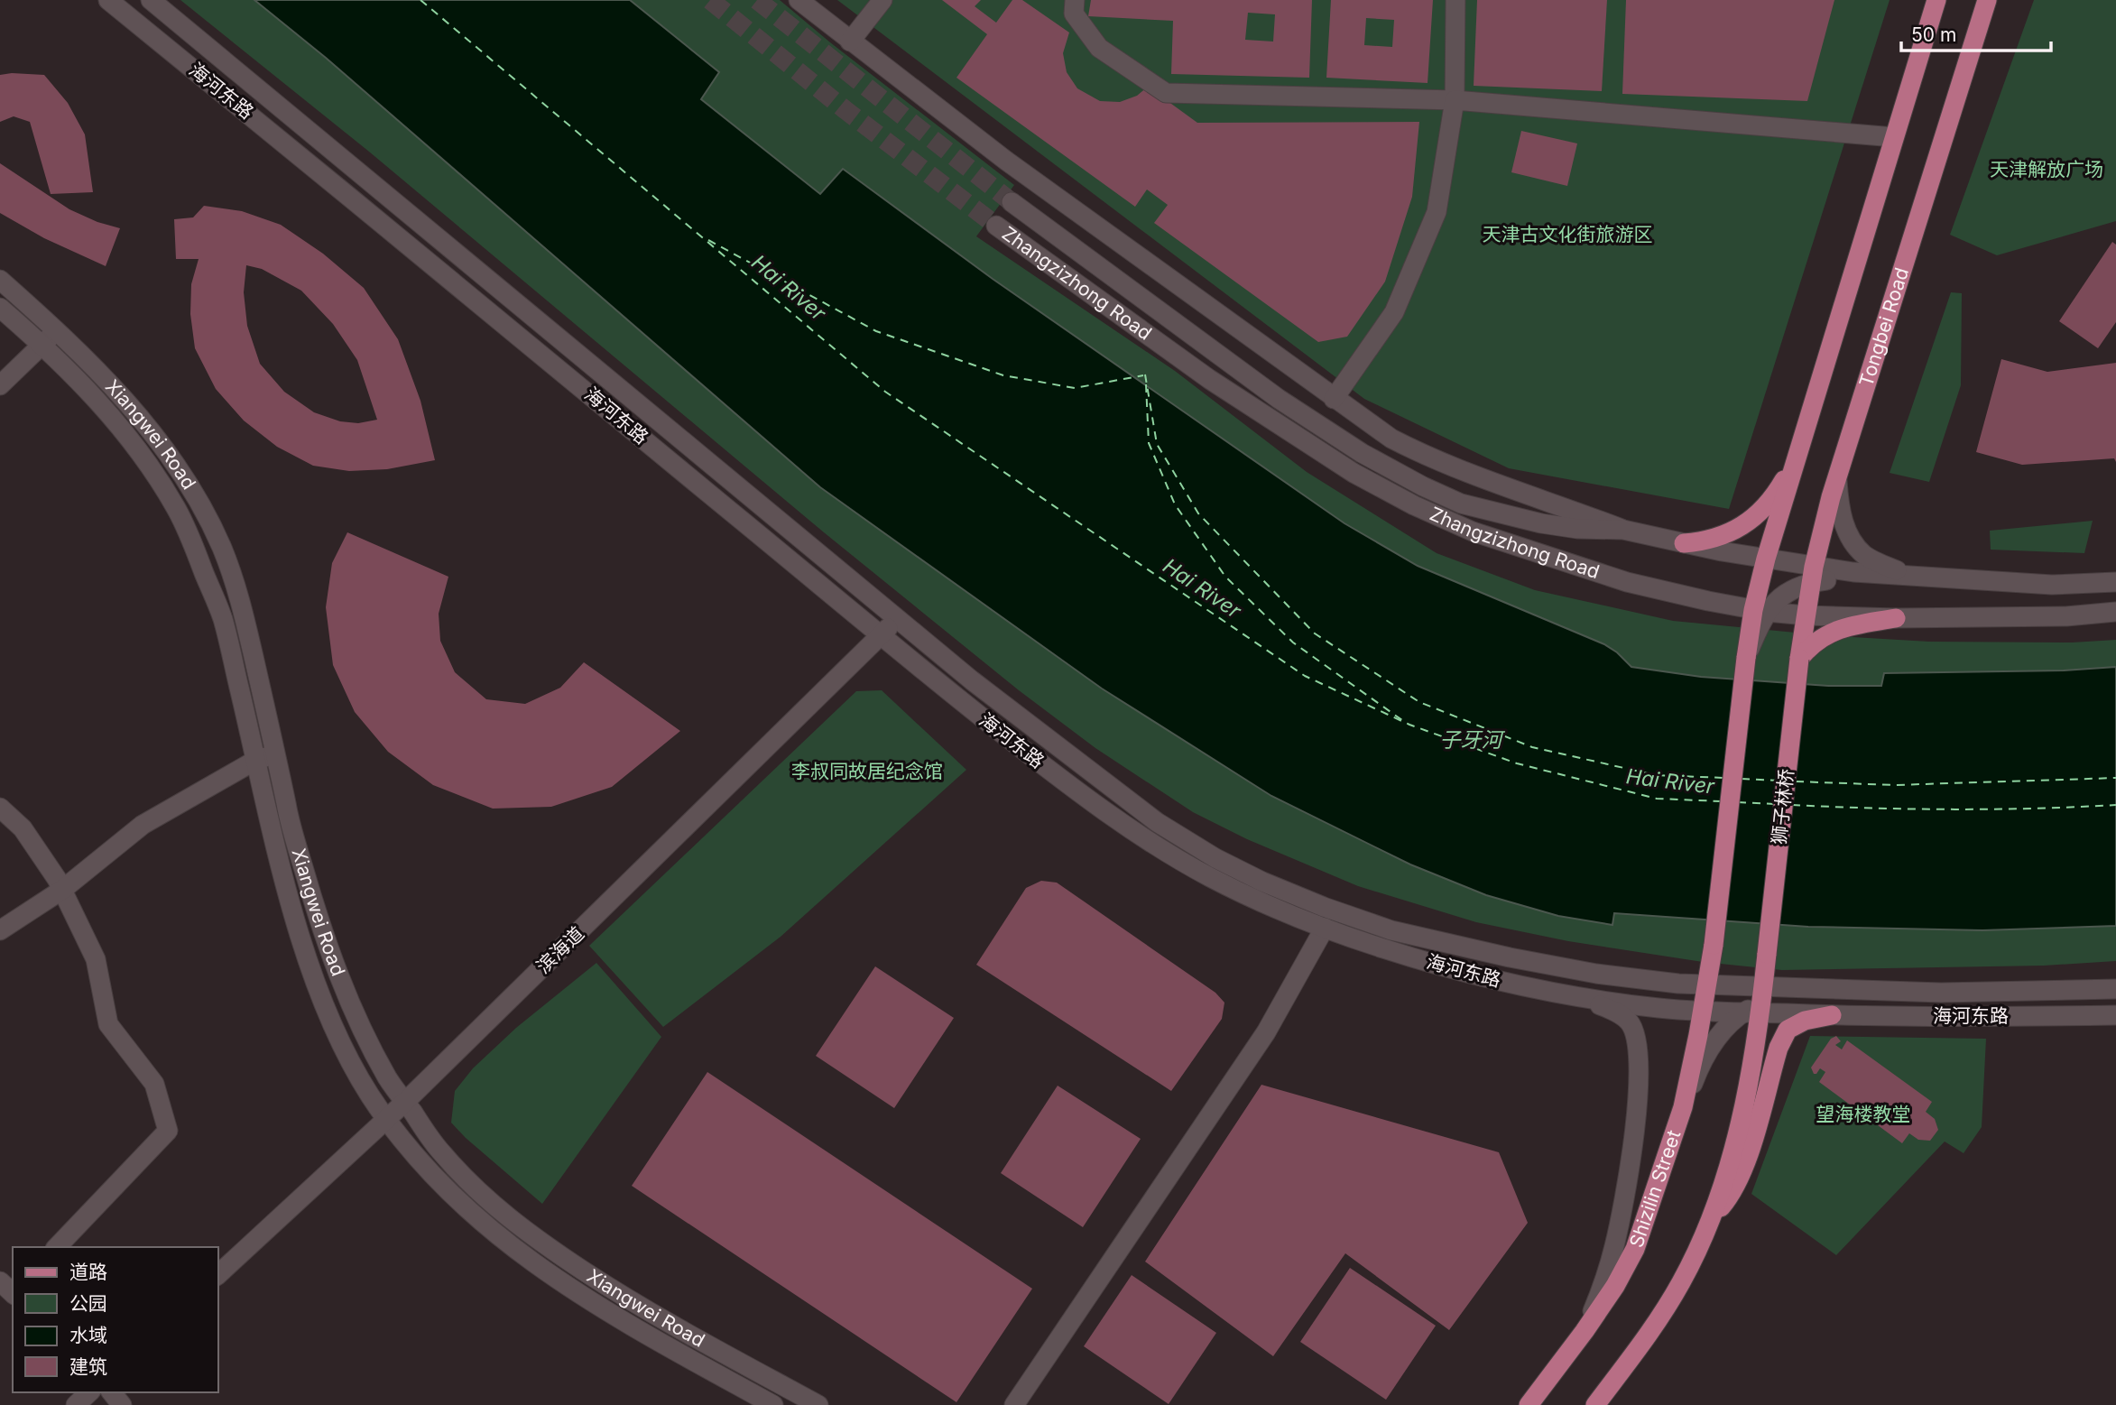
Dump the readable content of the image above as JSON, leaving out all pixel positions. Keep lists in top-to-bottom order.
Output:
{
  "streets": {
    "main road": ["Tongbei Road", "狮子林桥", "Shizilin Street"],
    "street": [
      "海河东路",
      "Zhangzizhong Road",
      "Xiangwei Road",
      "滨海道"
    ]
  },
  "crossings": [
    ["海河东路", "狮子林桥"],
    ["海河东路", "滨海道"],
    ["海河东路", "Shizilin Street"],
    ["Zhangzizhong Road", "Tongbei Road"],
    ["Zhangzizhong Road", "Shizilin Street"],
    ["Tongbei Road", "狮子林桥"],
    ["Xiangwei Road", "滨海道"]
  ],
  "water": ["Hai River", "子牙河"],
  "parks": [
    "天津解放广场",
    "天津古文化街旅游区",
    "李叔同故居纪念馆",
    "望海楼教堂"
  ],
  "legend": [
    "道路",
    "公园",
    "水域",
    "建筑"
  ],
  "scale_bar": "50 m"
}
